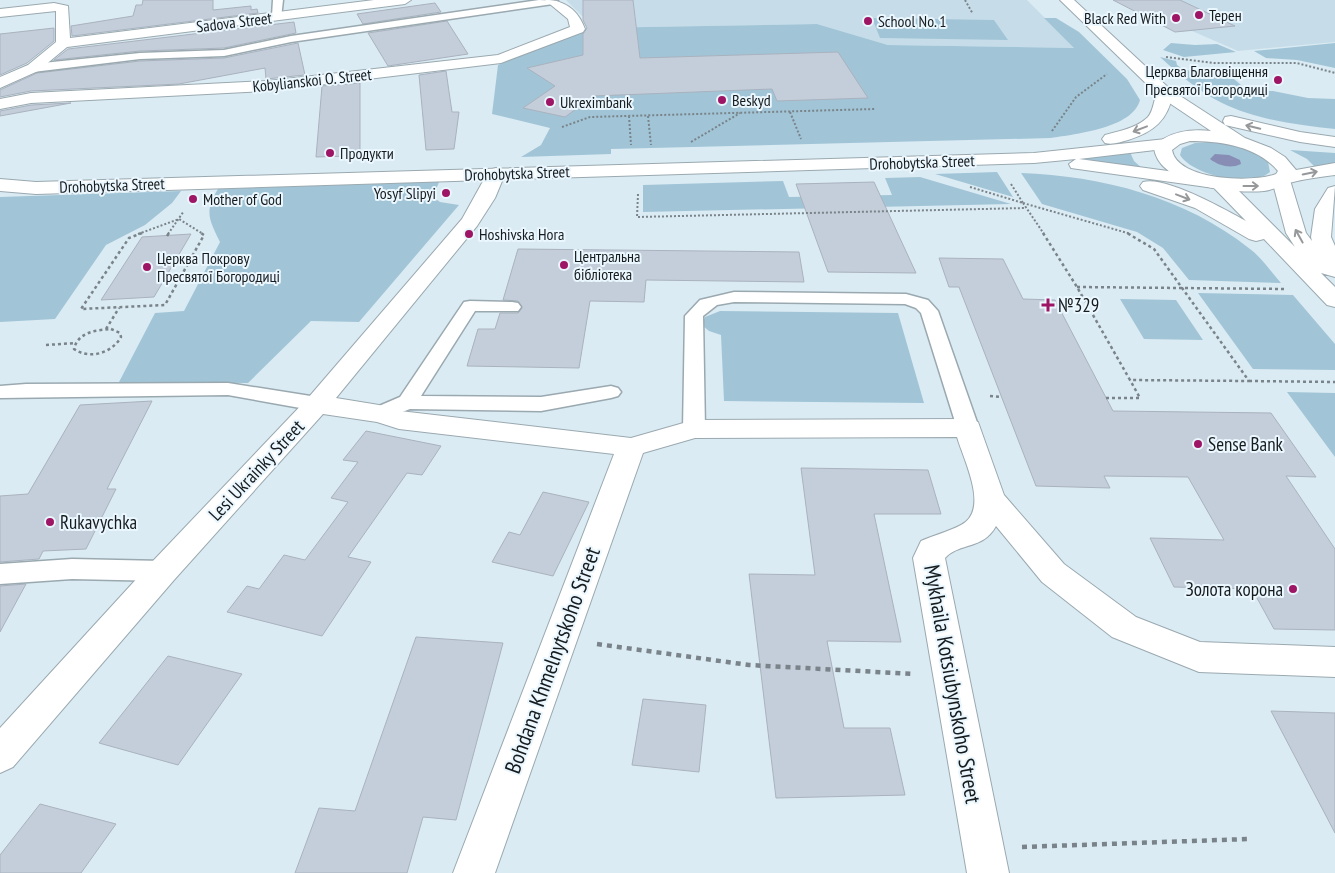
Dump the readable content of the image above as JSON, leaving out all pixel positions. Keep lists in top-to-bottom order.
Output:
{
  "streets": {
    "street": [
      "Sadova Street",
      "Kobylianskoi O. Street",
      "Drohobytska Street",
      "Lesi Ukrainky Street",
      "Bohdana Khmelnytskoho Street",
      "Mykhaila Kotsiubynskoho Street"
    ]
  },
  "crossings": [
    ["Drohobytska Street", "Lesi Ukrainky Street"]
  ],
  "places": {
    "other": [
      "Терен",
      "Black Red With",
      "School No. 1",
      "Церква Благовіщення Пресвятої Богородиці",
      "Beskyd",
      "Ukreximbank",
      "Продукти",
      "Yosyf Slipyi",
      "Mother of God",
      "Hoshivska Hora",
      "Центральна бібліотека",
      "Церква Покрову Пресвятої Богородиці",
      "Sense Bank",
      "Rukavychka",
      "Золота корона"
    ],
    "health": ["№329"]
  }
}
